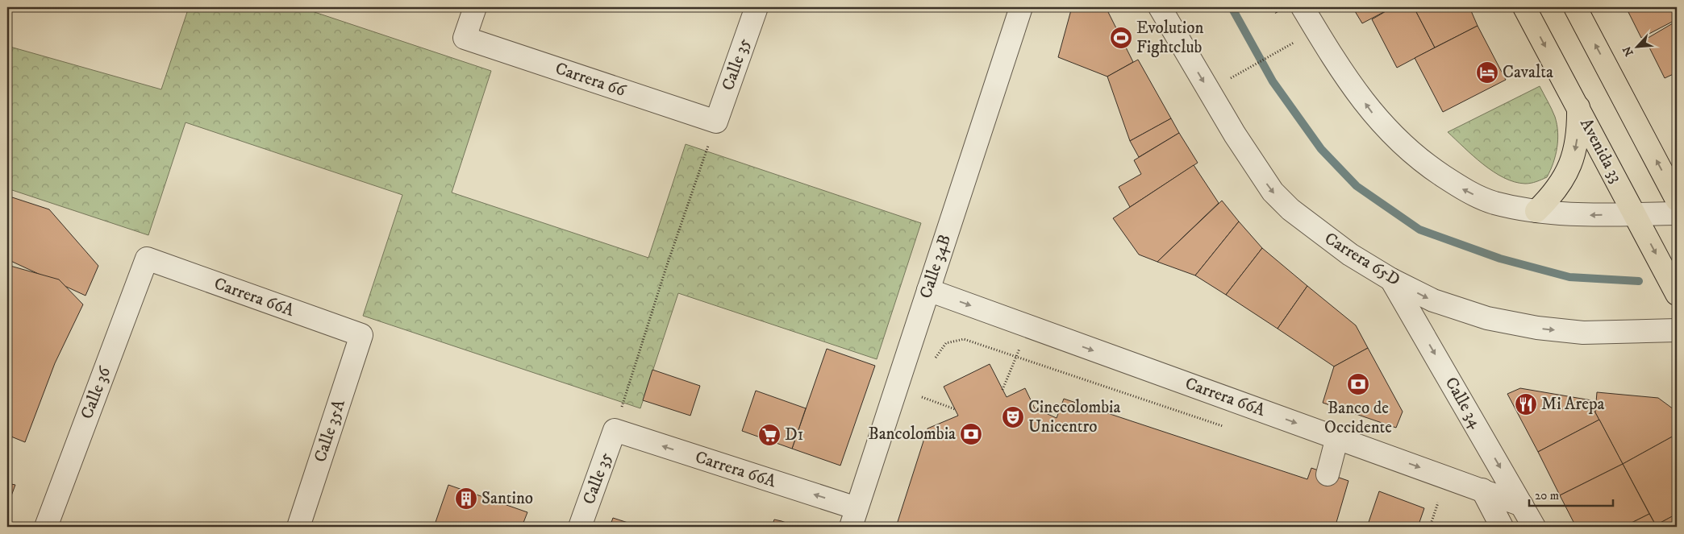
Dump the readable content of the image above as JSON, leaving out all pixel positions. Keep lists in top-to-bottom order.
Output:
{
  "streets": {
    "main road": ["Avenida 33"],
    "street": [
      "Calle 35",
      "Carrera 66",
      "Carrera 65D",
      "Calle 34B",
      "Carrera 66A",
      "Calle 36",
      "Calle 34",
      "Calle 35A"
    ]
  },
  "crossings": [
    ["Calle 35", "Carrera 66"],
    ["Calle 35", "Carrera 66A"],
    ["Carrera 65D", "Calle 34"],
    ["Calle 34B", "Carrera 66A"],
    ["Carrera 66A", "Calle 36"],
    ["Carrera 66A", "Calle 34"],
    ["Carrera 66A", "Calle 35A"]
  ],
  "one_way": ["Calle 34"],
  "places": {
    "sports": ["Evolution Fightclub"],
    "hotel": ["Cavalta"],
    "bank": ["Banco de Occidente", "Bancolombia"],
    "restaurant": ["Mi Arepa"],
    "theatre": ["Cinecolombia Unicentro"],
    "supermarket": ["D1"],
    "building": ["Santino"]
  },
  "scale_bar": "20 m",
  "north": "bottom left"
}
